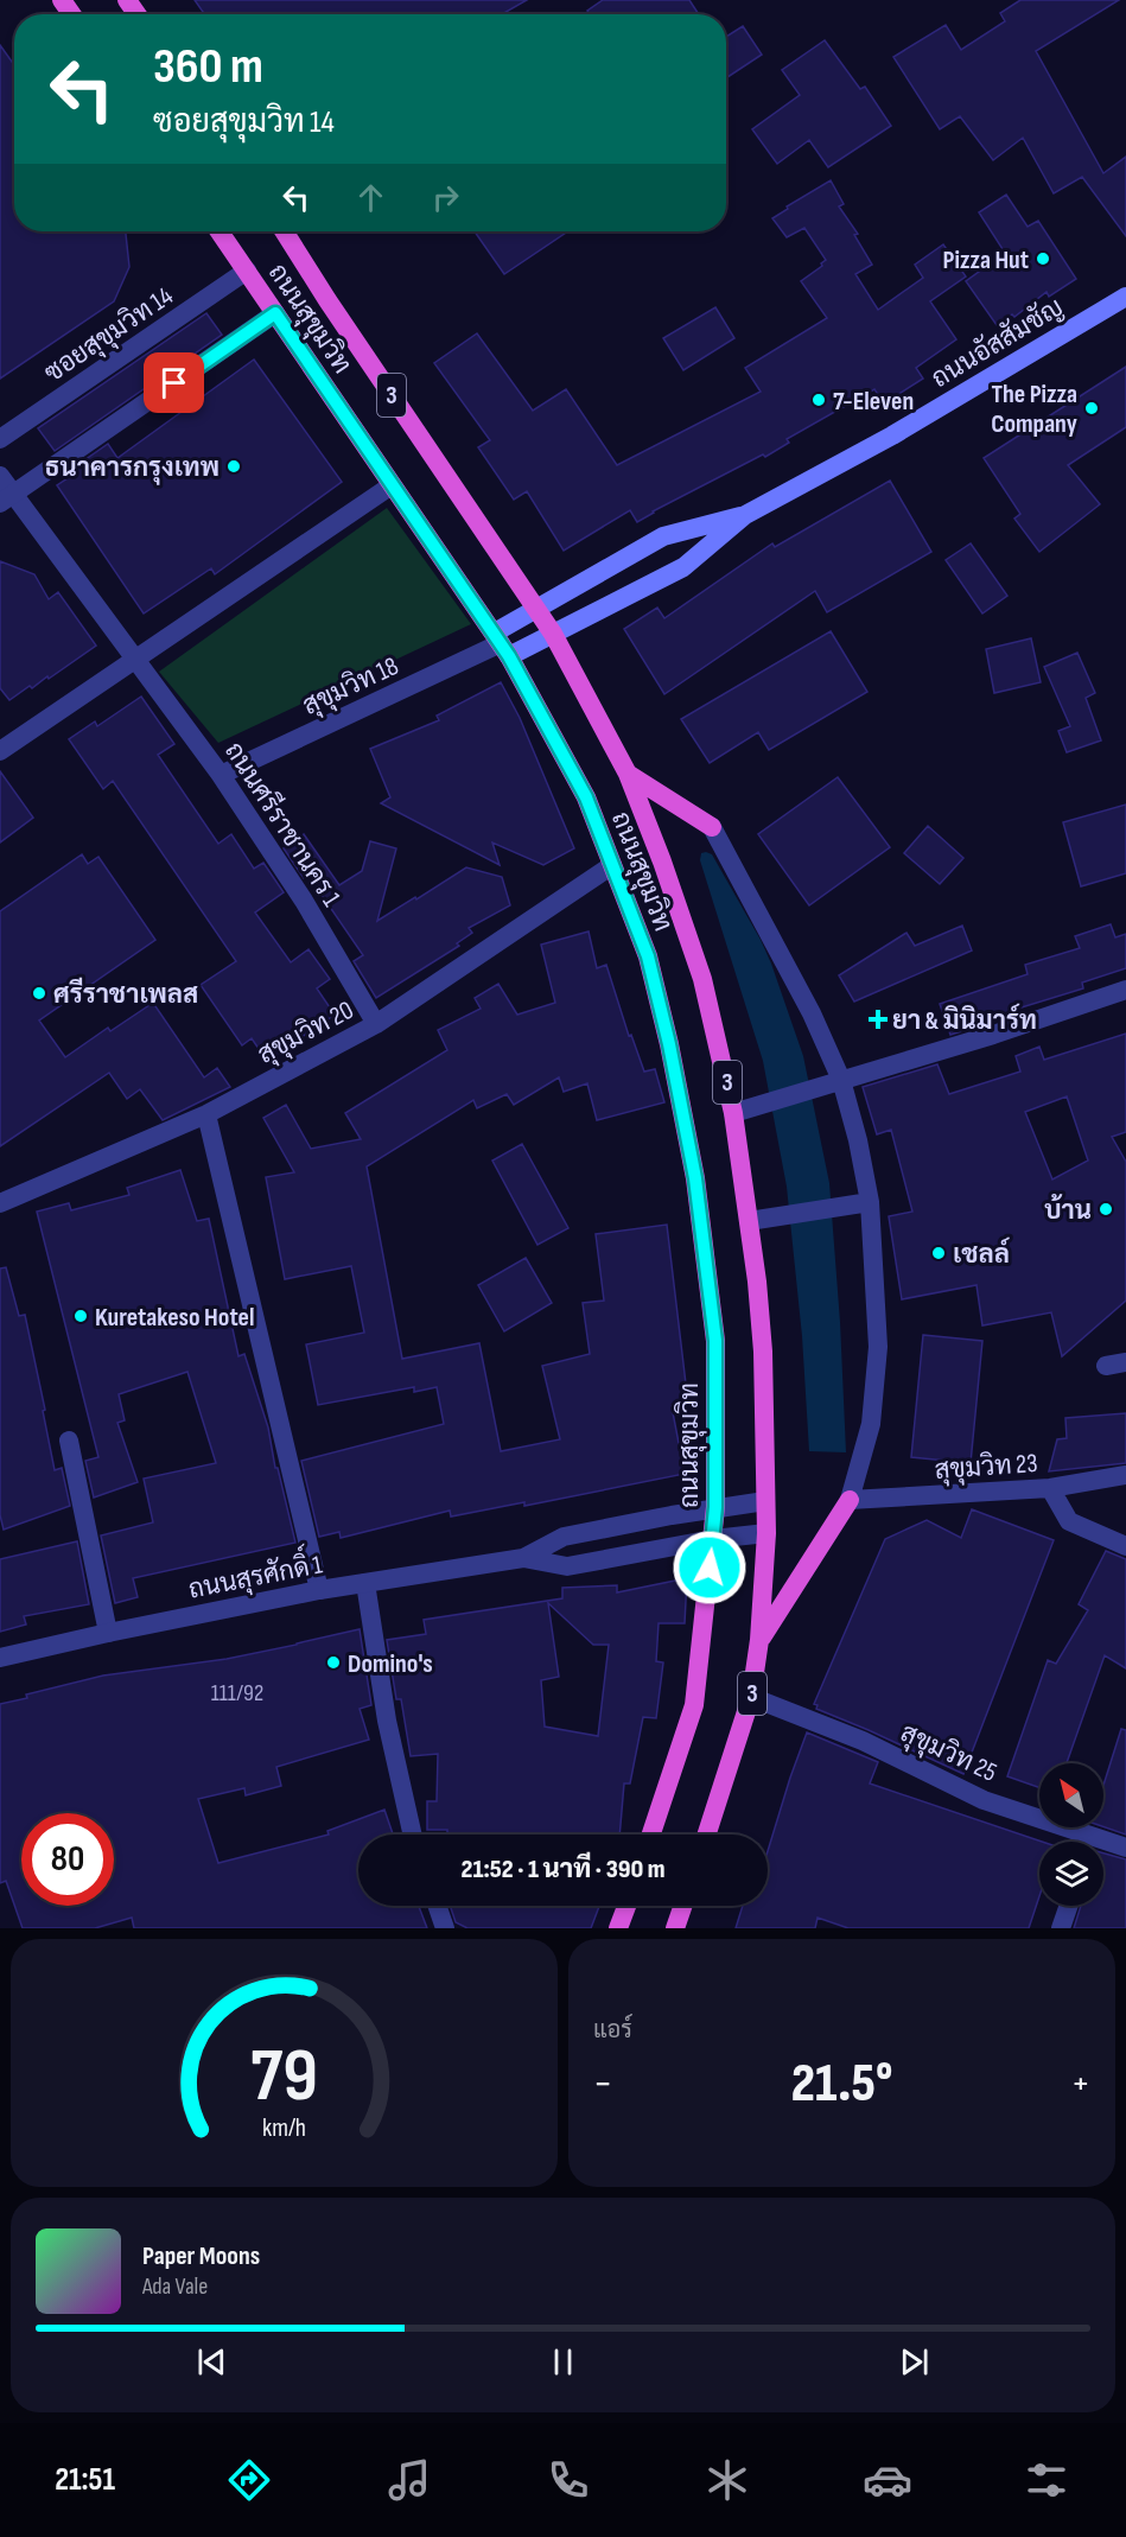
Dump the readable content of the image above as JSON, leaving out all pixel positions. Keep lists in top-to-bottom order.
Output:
{
  "streets": {
    "highway": ["ถนนสุขุมวิท", "3"],
    "main road": ["ถนนอัสสัมชัญ"],
    "street": [
      "ซอยสุขุมวิท 14",
      "สุขุมวิท 18",
      "ถนนศรีราชานคร 1",
      "สุขุมวิท 20",
      "สุขุมวิท 23",
      "ถนนสุรศักดิ์ 1",
      "สุขุมวิท 25"
    ]
  },
  "crossings": [
    ["ถนนสุขุมวิท", "ซอยสุขุมวิท 14"],
    ["ถนนสุขุมวิท", "ถนนอัสสัมชัญ"],
    ["ถนนสุขุมวิท", "สุขุมวิท 18"],
    ["ถนนสุขุมวิท", "สุขุมวิท 20"],
    ["ถนนสุขุมวิท", "ถนนสุรศักดิ์ 1"],
    ["ถนนสุขุมวิท", "สุขุมวิท 25"],
    ["ถนนอัสสัมชัญ", "สุขุมวิท 18"],
    ["สุขุมวิท 18", "ถนนศรีราชานคร 1"],
    ["ถนนศรีราชานคร 1", "สุขุมวิท 20"]
  ],
  "places": {
    "other": [
      "Pizza Hut",
      "7-Eleven",
      "The Pizza Company",
      "ธนาคารกรุงเทพ",
      "ศรีราชาเพลส",
      "บ้าน",
      "เชลล์",
      "Kuretakeso Hotel",
      "Domino's"
    ],
    "health": ["ยา & มินิมาร์ท"]
  },
  "house_numbers": ["111/92"],
  "north": "top left",
  "page": {
    "turn": ["360 m", "ซอยสุขุมวิท 14"],
    "limit": "80",
    "trip": "21:52 · 1 นาที · 390 m",
    "tile": "แอร์",
    "heat": ["−", "21.5°", "+"],
    "song": ["Paper Moons", "Ada Vale"],
    "tabs": "21:51",
    "gauge": ["79", "km/h"]
  }
}
